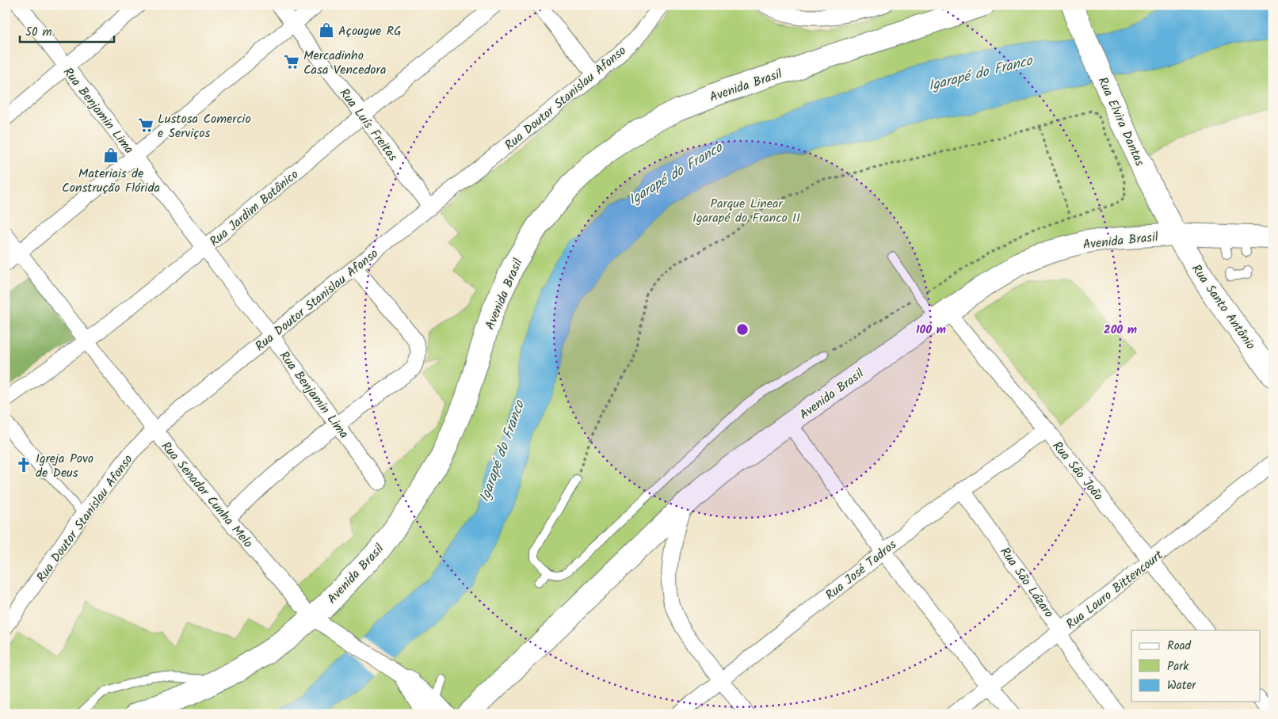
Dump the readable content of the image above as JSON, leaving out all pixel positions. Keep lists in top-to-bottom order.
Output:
{
  "streets": {
    "main road": ["Avenida Brasil", "Rua Elvira Dantas", "Rua Santo Antônio"],
    "street": [
      "Rua Doutor Stanislau Afonso",
      "Rua Benjamin Lima",
      "Rua Luís Freitas",
      "Rua Jardim Botânico",
      "Rua São João",
      "Rua Senador Cunha Melo",
      "Rua José Tadros",
      "Rua São Lázaro",
      "Rua Lauro Bittencourt"
    ]
  },
  "crossings": [
    ["Avenida Brasil", "Rua Elvira Dantas"],
    ["Avenida Brasil", "Rua Santo Antônio"],
    ["Avenida Brasil", "Rua São João"],
    ["Avenida Brasil", "Rua Senador Cunha Melo"],
    ["Rua Doutor Stanislau Afonso", "Rua Benjamin Lima"],
    ["Rua Doutor Stanislau Afonso", "Rua Luís Freitas"],
    ["Rua Doutor Stanislau Afonso", "Rua Senador Cunha Melo"],
    ["Rua Benjamin Lima", "Rua Jardim Botânico"],
    ["Rua Elvira Dantas", "Rua Santo Antônio"],
    ["Rua Luís Freitas", "Rua Jardim Botânico"],
    ["Rua Jardim Botânico", "Rua Senador Cunha Melo"],
    ["Rua São João", "Rua José Tadros"],
    ["Rua São João", "Rua Lauro Bittencourt"],
    ["Rua José Tadros", "Rua São Lázaro"],
    ["Rua São Lázaro", "Rua Lauro Bittencourt"]
  ],
  "water": ["Igarapé do Franco"],
  "parks": ["Parque Linear Igarapé do Franco II"],
  "places": {
    "shop": ["Açougue RG", "Materiais de Construção Flórida"],
    "supermarket": ["Mercadinho Casa Vencedora", "Lustosa Comercio e Serviços"],
    "church": ["Igreja Povo de Deus"]
  },
  "legend": ["Road", "Park", "Water"],
  "scale_bar": "50 m",
  "rings": ["100 m", "200 m"]
}
